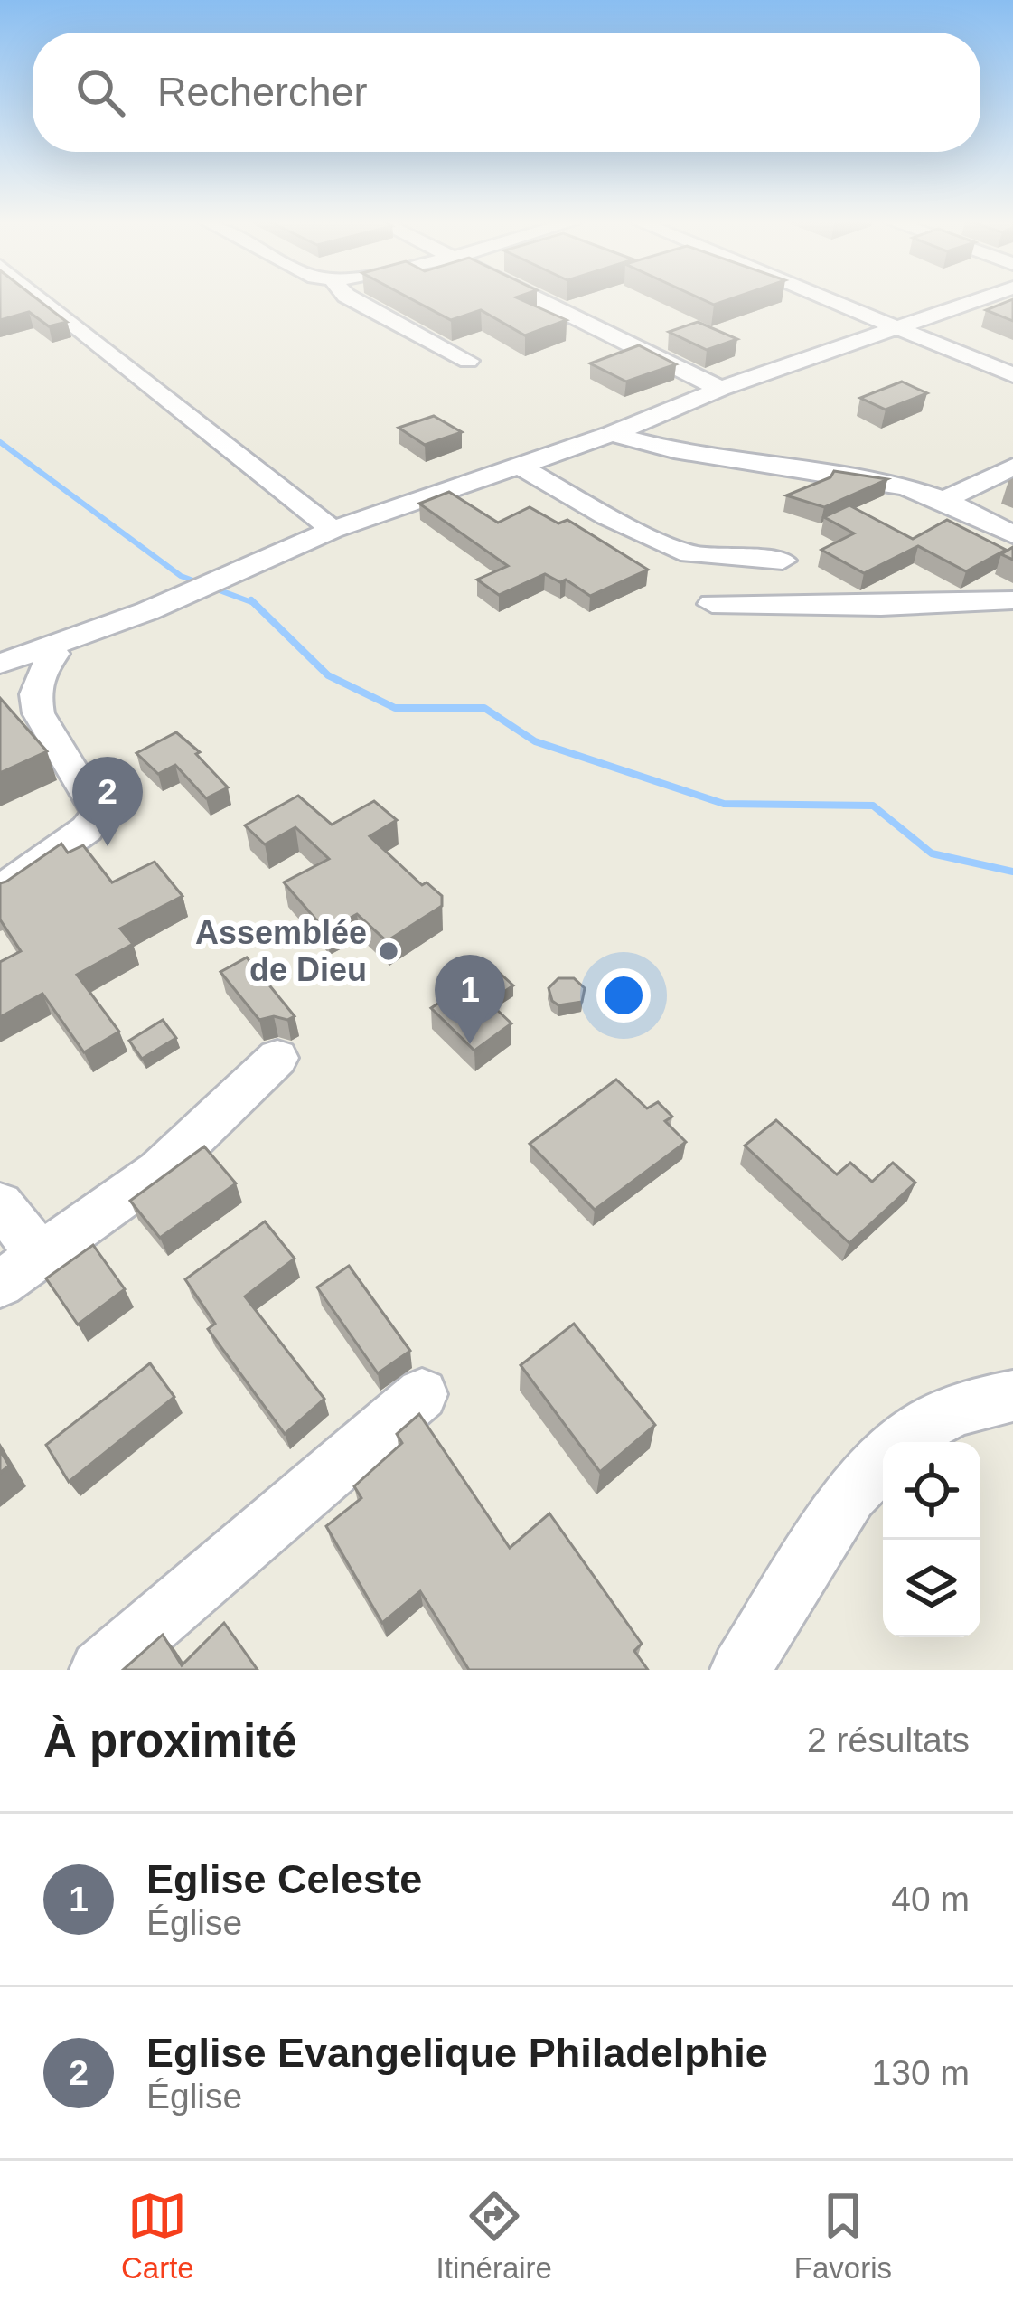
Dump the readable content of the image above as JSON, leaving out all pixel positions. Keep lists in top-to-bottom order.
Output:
{
  "places": ["Assemblée de Dieu"],
  "page": {
    "search": "Rechercher",
    "pins": ["2", "1"],
    "heading": ["À proximité", "2 résultats"],
    "list": [
      {
        "mark": "1",
        "name": "Eglise Celeste",
        "note": "Église",
        "value": "40 m"
      },
      {
        "mark": "2",
        "name": "Eglise Evangelique Philadelphie",
        "note": "Église",
        "value": "130 m"
      }
    ],
    "nav": ["Carte", "Itinéraire", "Favoris"]
  }
}
